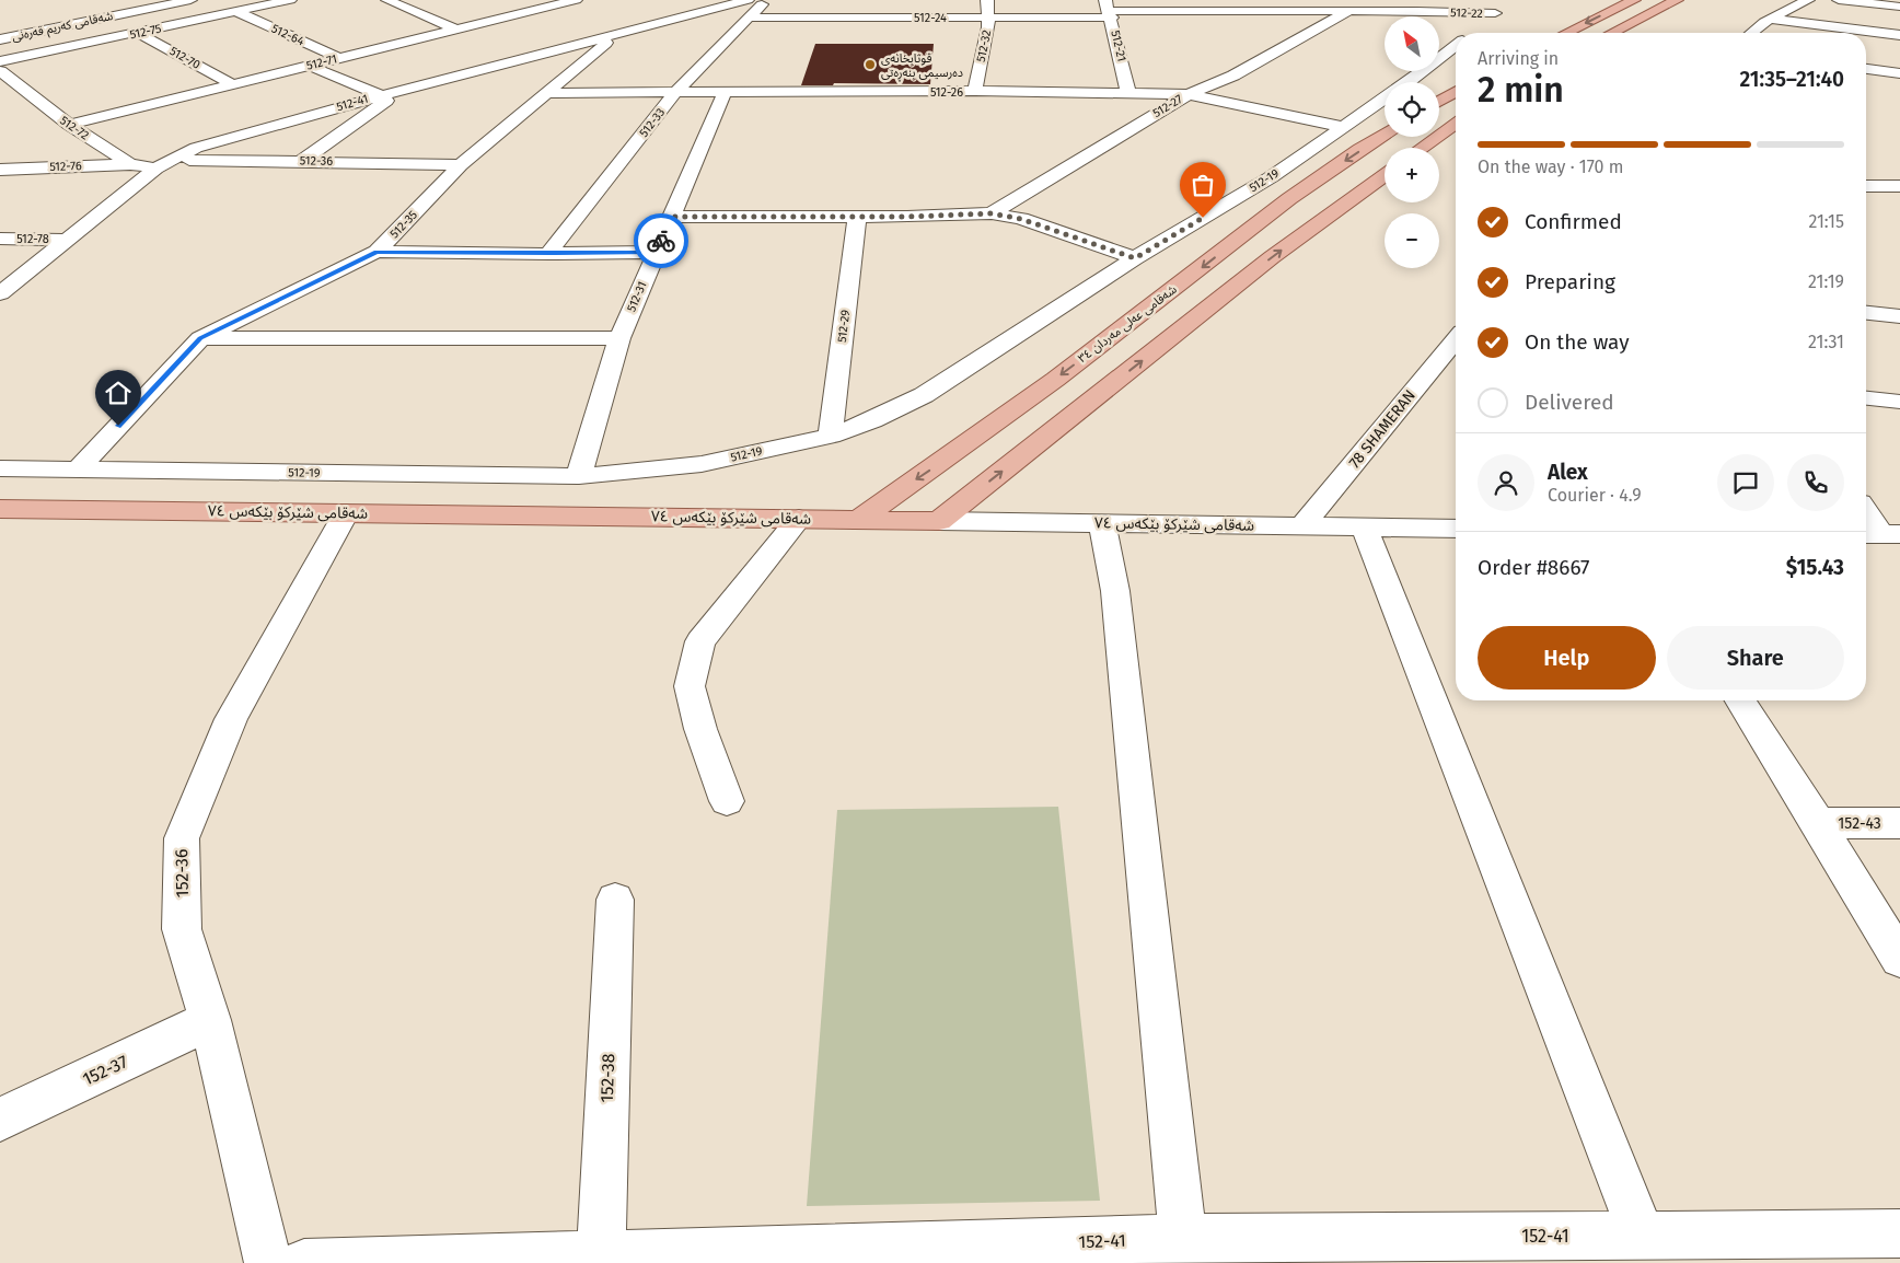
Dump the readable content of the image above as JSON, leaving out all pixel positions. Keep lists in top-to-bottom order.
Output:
{
  "streets": {
    "main road": ["شەقامی عەلی مەردان ٣٤", "شەقامی شێرکۆ بێکەس ٧٤"],
    "street": [
      "512-22",
      "512-24",
      "شەقامی کەریم قەرەنی",
      "512-75",
      "512-64",
      "512-32",
      "512-21",
      "512-70",
      "512-71",
      "512-26",
      "512-41",
      "512-27",
      "512-33",
      "512-72",
      "512-36",
      "512-76",
      "512-19",
      "512-35",
      "512-78",
      "512-31",
      "512-29",
      "78 SHAMERAN",
      "152-43",
      "152-36",
      "152-37",
      "152-38",
      "152-41"
    ]
  },
  "crossings": [
    ["512-22", "512-24"],
    ["512-22", "512-21"],
    ["512-22", "512-27"],
    ["512-22", "512-19"],
    ["512-24", "512-32"],
    ["512-24", "512-21"],
    ["512-24", "512-33"],
    ["512-75", "512-64"],
    ["512-75", "512-70"],
    ["512-64", "512-71"],
    ["512-32", "512-26"],
    ["512-21", "512-26"],
    ["512-70", "512-71"],
    ["512-71", "512-72"],
    ["512-26", "512-27"],
    ["512-26", "512-33"],
    ["512-26", "512-19"],
    ["512-26", "512-35"],
    ["512-26", "512-31"],
    ["512-41", "512-72"],
    ["512-41", "512-36"],
    ["512-41", "512-35"],
    ["512-41", "512-78"],
    ["512-72", "512-76"],
    ["512-36", "512-35"],
    ["512-19", "512-35"],
    ["512-19", "512-31"],
    ["512-19", "512-29"],
    ["شەقامی عەلی مەردان ٣٤", "شەقامی شێرکۆ بێکەس ٧٤"],
    ["78 SHAMERAN", "شەقامی شێرکۆ بێکەس ٧٤"],
    ["شەقامی شێرکۆ بێکەس ٧٤", "152-36"],
    ["152-36", "152-37"],
    ["152-38", "152-41"]
  ],
  "places": ["قوتابخانەی دەرسیمی بنەڕەتی"],
  "north": "top left",
  "page": {
    "map_buttons": ["+", "−"],
    "heading": ["2 min", "Arriving in", "21:35–21:40"],
    "panel": [
      "Alex",
      "Courier · 4.9",
      "Order #8667",
      "$15.43"
    ],
    "bar": "On the way · 170 m",
    "list": [
      ["Confirmed", "21:15"],
      ["Preparing", "21:19"],
      ["On the way", "21:31"],
      "Delivered"
    ],
    "buttons": ["Help", "Share"]
  }
}
